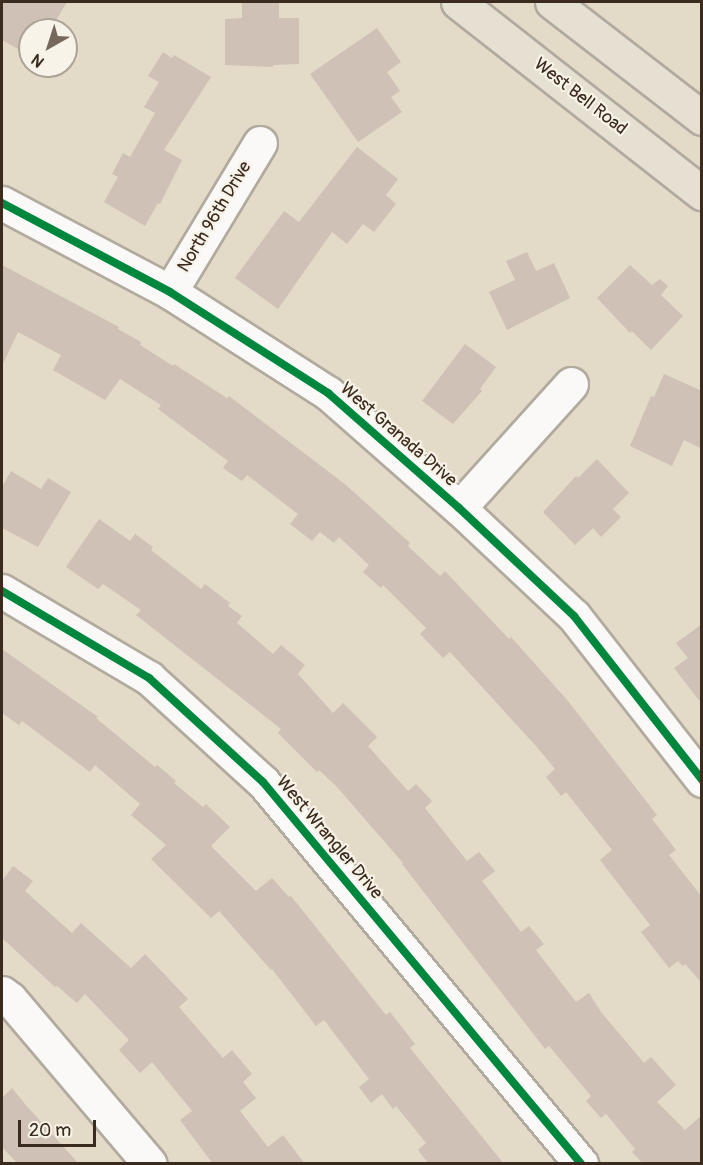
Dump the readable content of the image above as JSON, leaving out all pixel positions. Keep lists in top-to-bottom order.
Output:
{
  "streets": {
    "main road": ["West Bell Road"],
    "street": ["North 96th Drive", "West Granada Drive", "West Wrangler Drive"]
  },
  "crossings": [
    ["North 96th Drive", "West Granada Drive"]
  ],
  "scale_bar": "20 m",
  "north": "bottom left"
}
